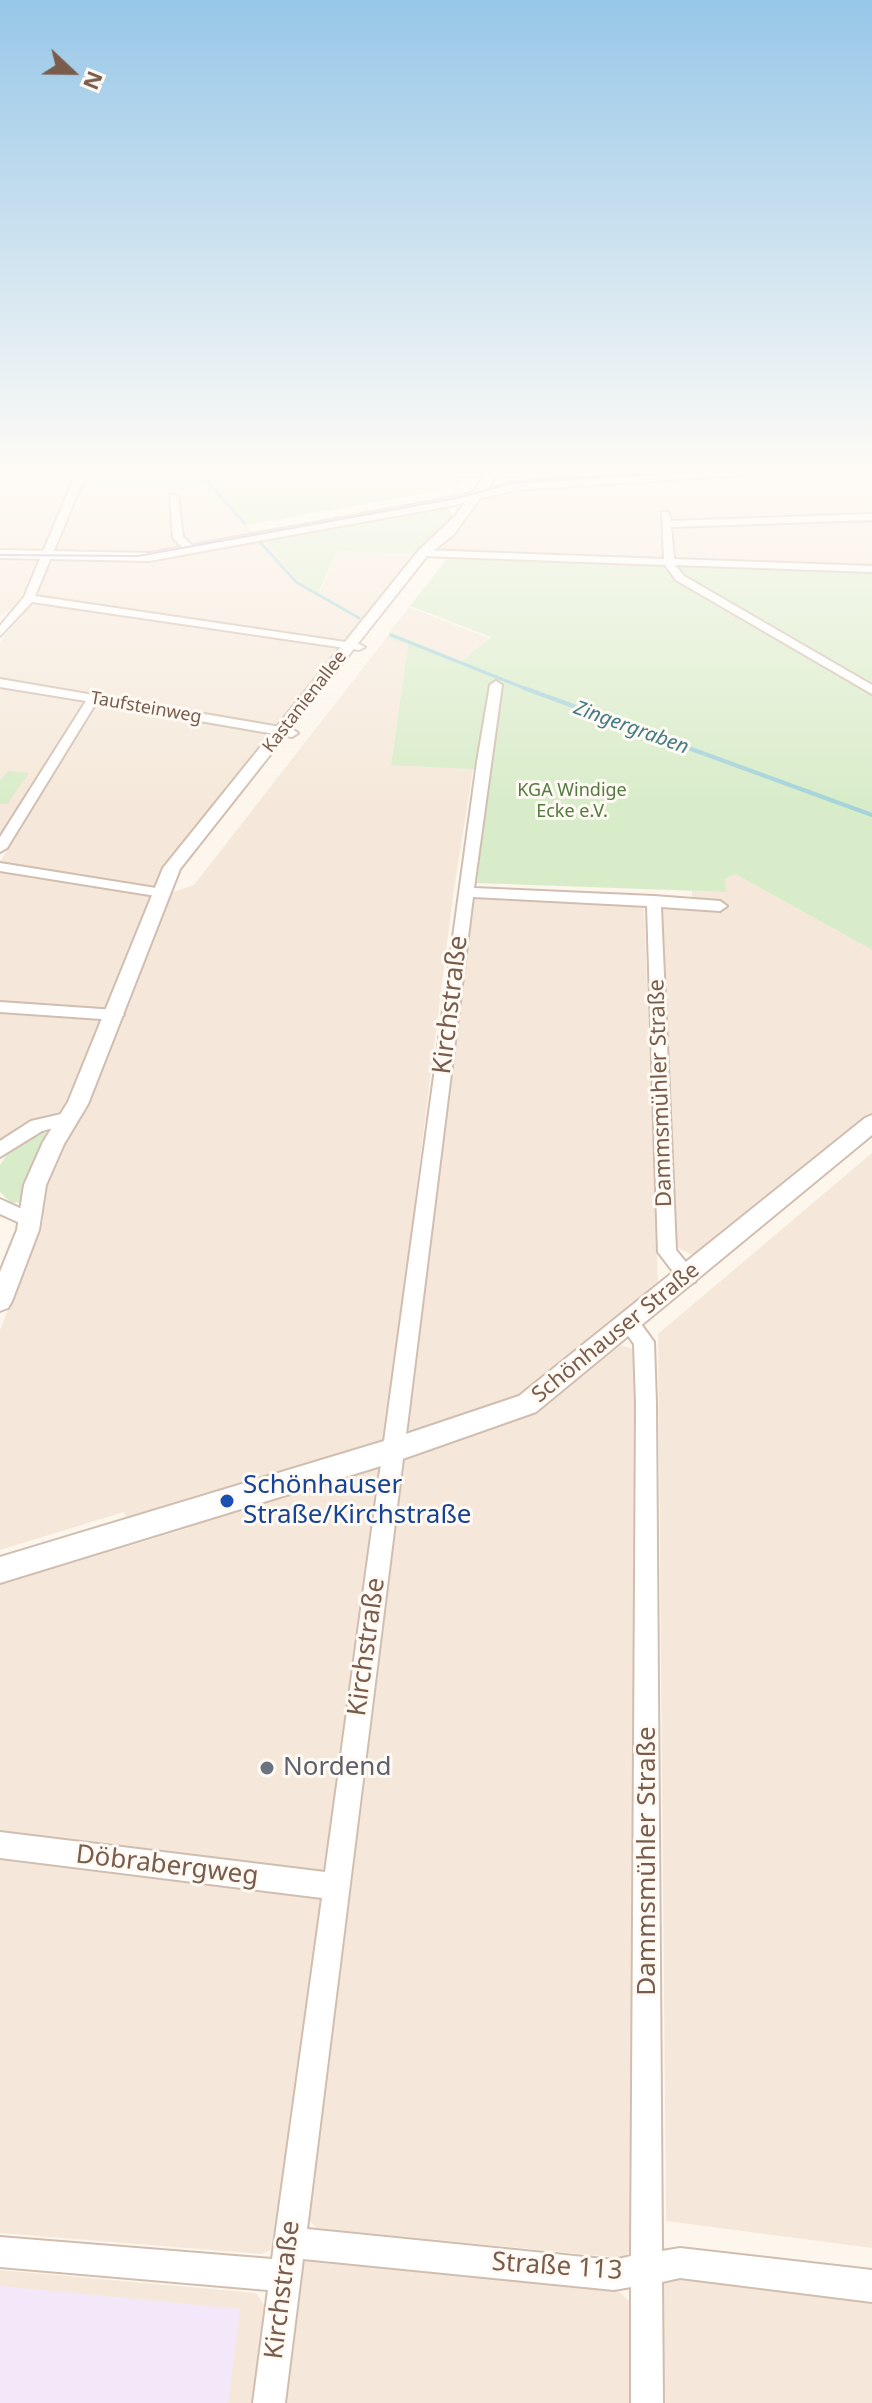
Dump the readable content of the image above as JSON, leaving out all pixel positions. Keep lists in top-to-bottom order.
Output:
{
  "streets": {
    "street": [
      "Kastanienallee",
      "Taufsteinweg",
      "Kirchstraße",
      "Dammsmühler Straße",
      "Schönhauser Straße",
      "Döbrabergweg",
      "Straße 113"
    ]
  },
  "crossings": [
    ["Kastanienallee", "Taufsteinweg"],
    ["Kirchstraße", "Schönhauser Straße"],
    ["Kirchstraße", "Döbrabergweg"],
    ["Kirchstraße", "Straße 113"],
    ["Dammsmühler Straße", "Schönhauser Straße"],
    ["Dammsmühler Straße", "Straße 113"]
  ],
  "water": ["Zingergraben"],
  "parks": ["KGA Windige Ecke e.V."],
  "places": ["Schönhauser Straße/Kirchstraße", "Nordend"],
  "north": "right"
}
